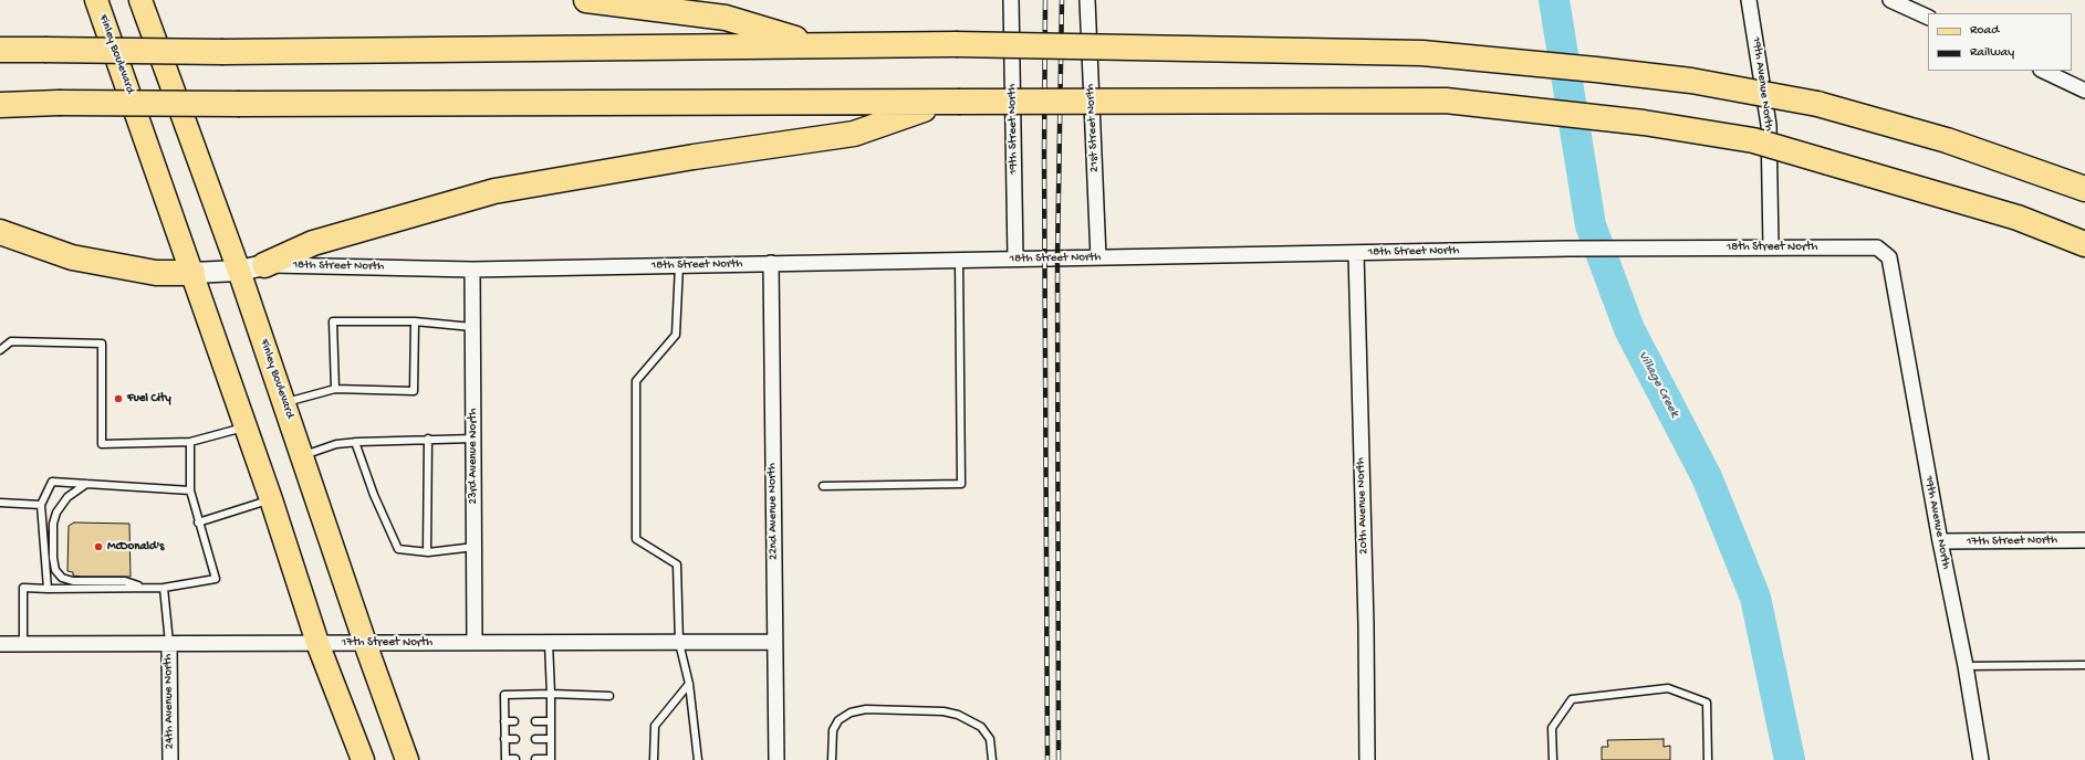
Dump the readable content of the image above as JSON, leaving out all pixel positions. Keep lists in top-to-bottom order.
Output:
{
  "streets": {
    "main road": ["Finley Boulevard", "18th Street North"],
    "street": [
      "19th Avenue North",
      "21st Street North",
      "19th Street North",
      "23rd Avenue North",
      "20th Avenue North",
      "22nd Avenue North",
      "17th Street North",
      "24th Avenue North"
    ]
  },
  "crossings": [
    ["Finley Boulevard", "18th Street North"],
    ["Finley Boulevard", "17th Street North"],
    ["19th Avenue North", "18th Street North"],
    ["19th Avenue North", "17th Street North"],
    ["21st Street North", "18th Street North"],
    ["19th Street North", "18th Street North"],
    ["18th Street North", "23rd Avenue North"],
    ["18th Street North", "20th Avenue North"],
    ["18th Street North", "22nd Avenue North"],
    ["23rd Avenue North", "17th Street North"],
    ["22nd Avenue North", "17th Street North"],
    ["17th Street North", "24th Avenue North"]
  ],
  "water": ["Village Creek"],
  "places": ["Fuel City", "McDonald's"],
  "legend": ["Road", "Railway"]
}
